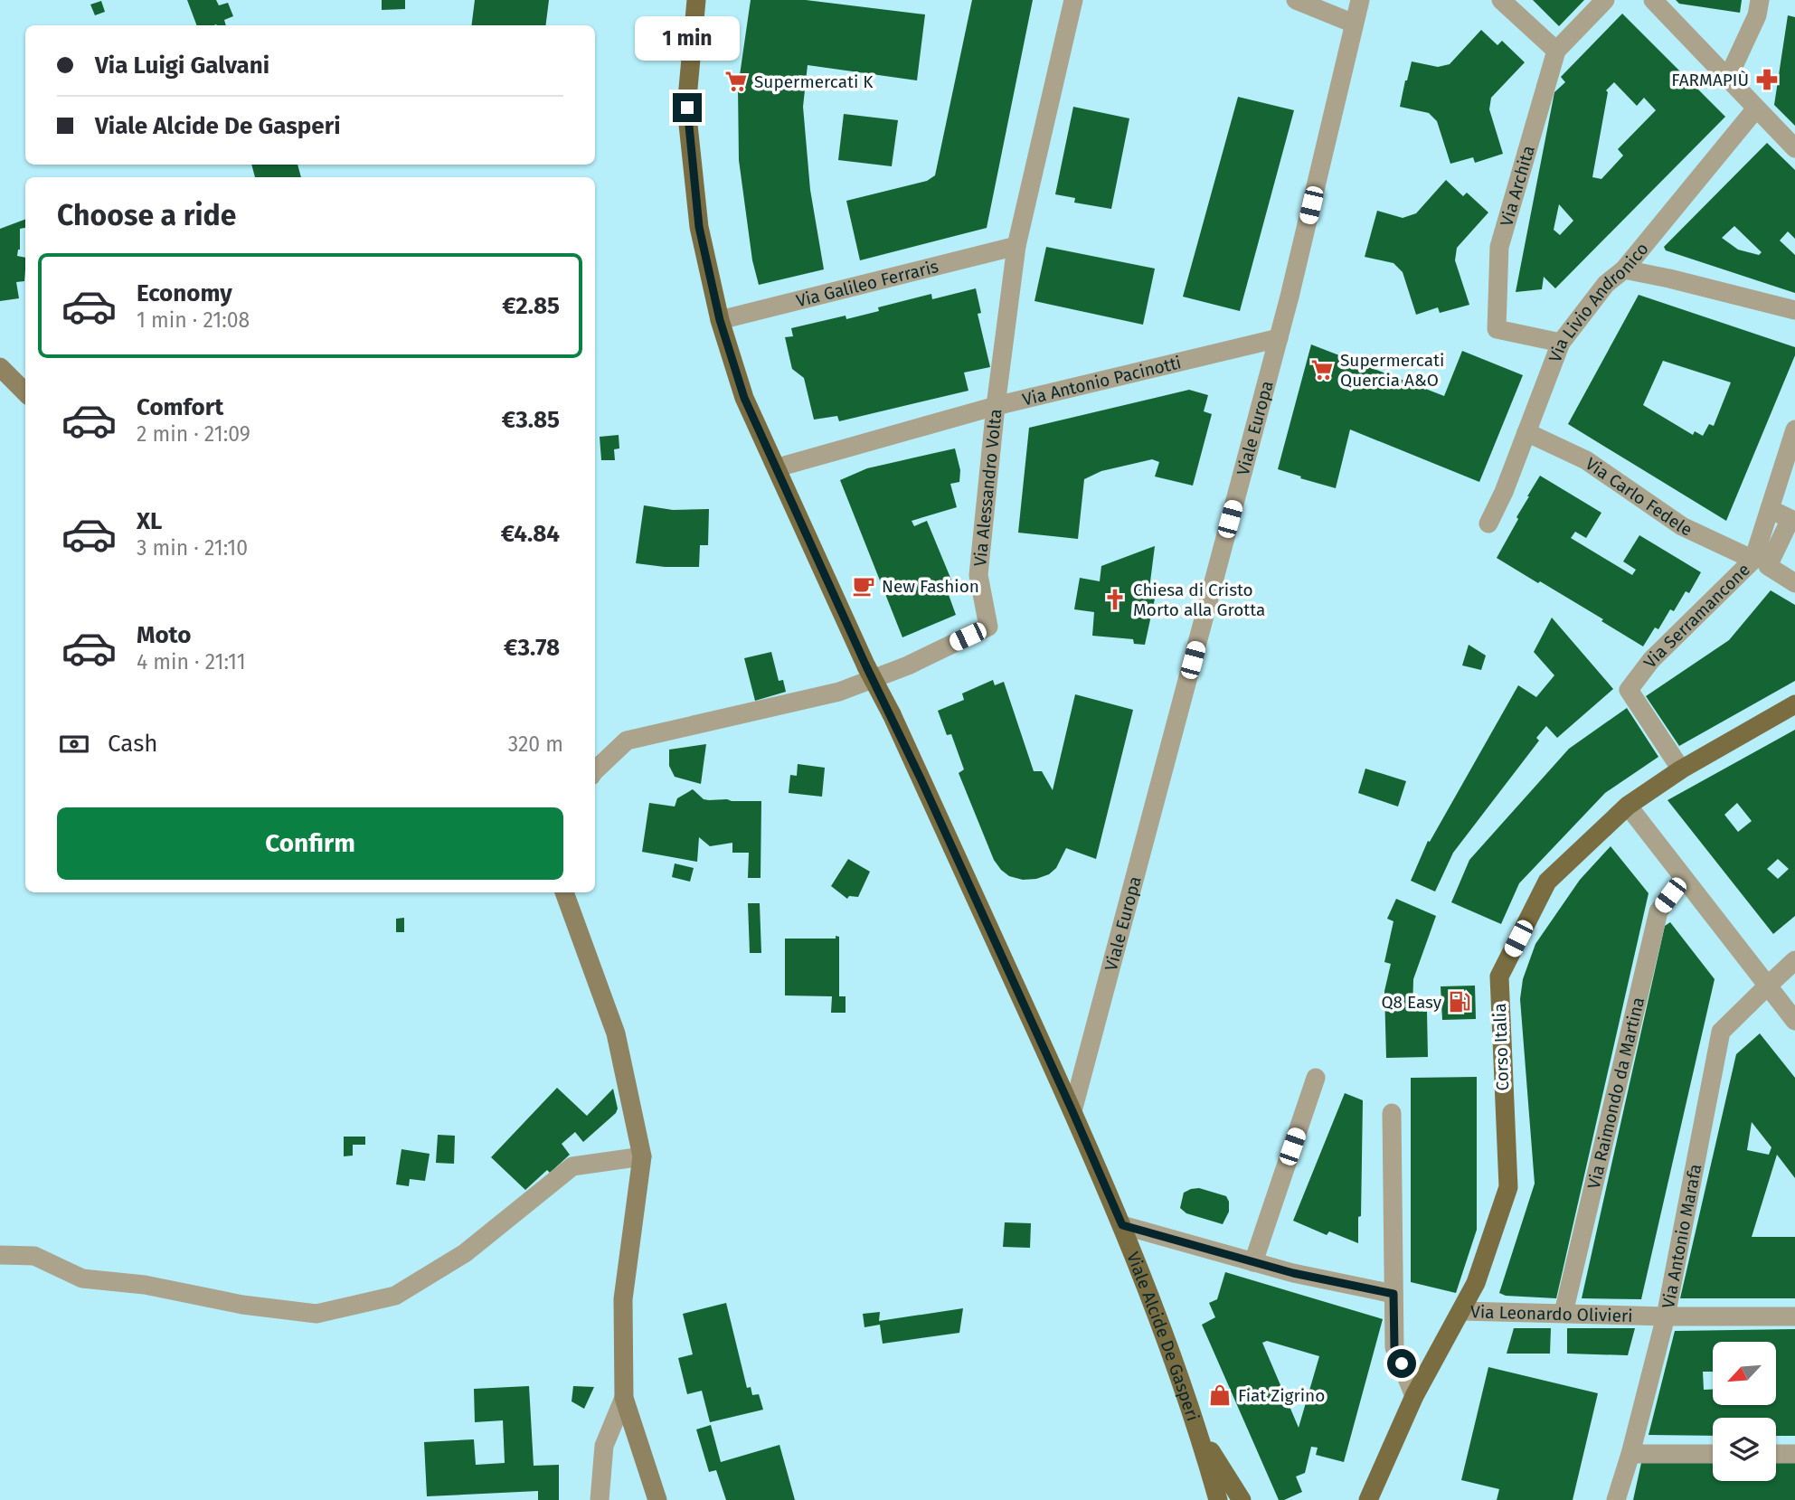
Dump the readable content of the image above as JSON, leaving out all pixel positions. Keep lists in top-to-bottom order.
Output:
{
  "streets": {
    "main road": ["Corso Italia", "Viale Alcide De Gasperi"],
    "street": [
      "Via Archita",
      "Via Galileo Ferraris",
      "Via Livio Andronico",
      "Via Antonio Pacinotti",
      "Viale Europa",
      "Via Alessandro Volta",
      "Via Carlo Fedele",
      "Via Serramancone",
      "Via Raimondo da Martina",
      "Via Antonio Marafa",
      "Via Leonardo Olivieri"
    ]
  },
  "crossings": [
    ["Via Archita", "Via Livio Andronico"],
    ["Via Galileo Ferraris", "Via Alessandro Volta"],
    ["Via Galileo Ferraris", "Viale Alcide De Gasperi"],
    ["Via Livio Andronico", "Via Carlo Fedele"],
    ["Via Antonio Pacinotti", "Viale Europa"],
    ["Via Antonio Pacinotti", "Via Alessandro Volta"],
    ["Via Antonio Pacinotti", "Viale Alcide De Gasperi"],
    ["Viale Europa", "Viale Alcide De Gasperi"],
    ["Via Carlo Fedele", "Via Serramancone"],
    ["Via Serramancone", "Corso Italia"],
    ["Corso Italia", "Via Leonardo Olivieri"],
    ["Via Raimondo da Martina", "Via Leonardo Olivieri"],
    ["Via Antonio Marafa", "Via Leonardo Olivieri"]
  ],
  "places": {
    "pharmacy": ["FARMAPIÙ"],
    "supermarket": ["Supermercati K", "Supermercati Quercia A&O"],
    "cafe": ["New Fashion"],
    "church": ["Chiesa di Cristo Morto alla Grotta"],
    "fuel station": ["Q8 Easy"],
    "shop": ["Fiat Zigrino"]
  },
  "north": "bottom left",
  "page": {
    "bubble": "1 min",
    "banner": ["Via Luigi Galvani", "Viale Alcide De Gasperi"],
    "heading": "Choose a ride",
    "list": [
      {
        "name": "Economy",
        "note": "1 min · 21:08",
        "value": "€2.85"
      },
      {
        "name": "Comfort",
        "note": "2 min · 21:09",
        "value": "€3.85"
      },
      {
        "name": "XL",
        "note": "3 min · 21:10",
        "value": "€4.84"
      },
      {
        "name": "Moto",
        "note": "4 min · 21:11",
        "value": "€3.78"
      }
    ],
    "pay": ["Cash", "320 m"],
    "buttons": "Confirm"
  }
}
